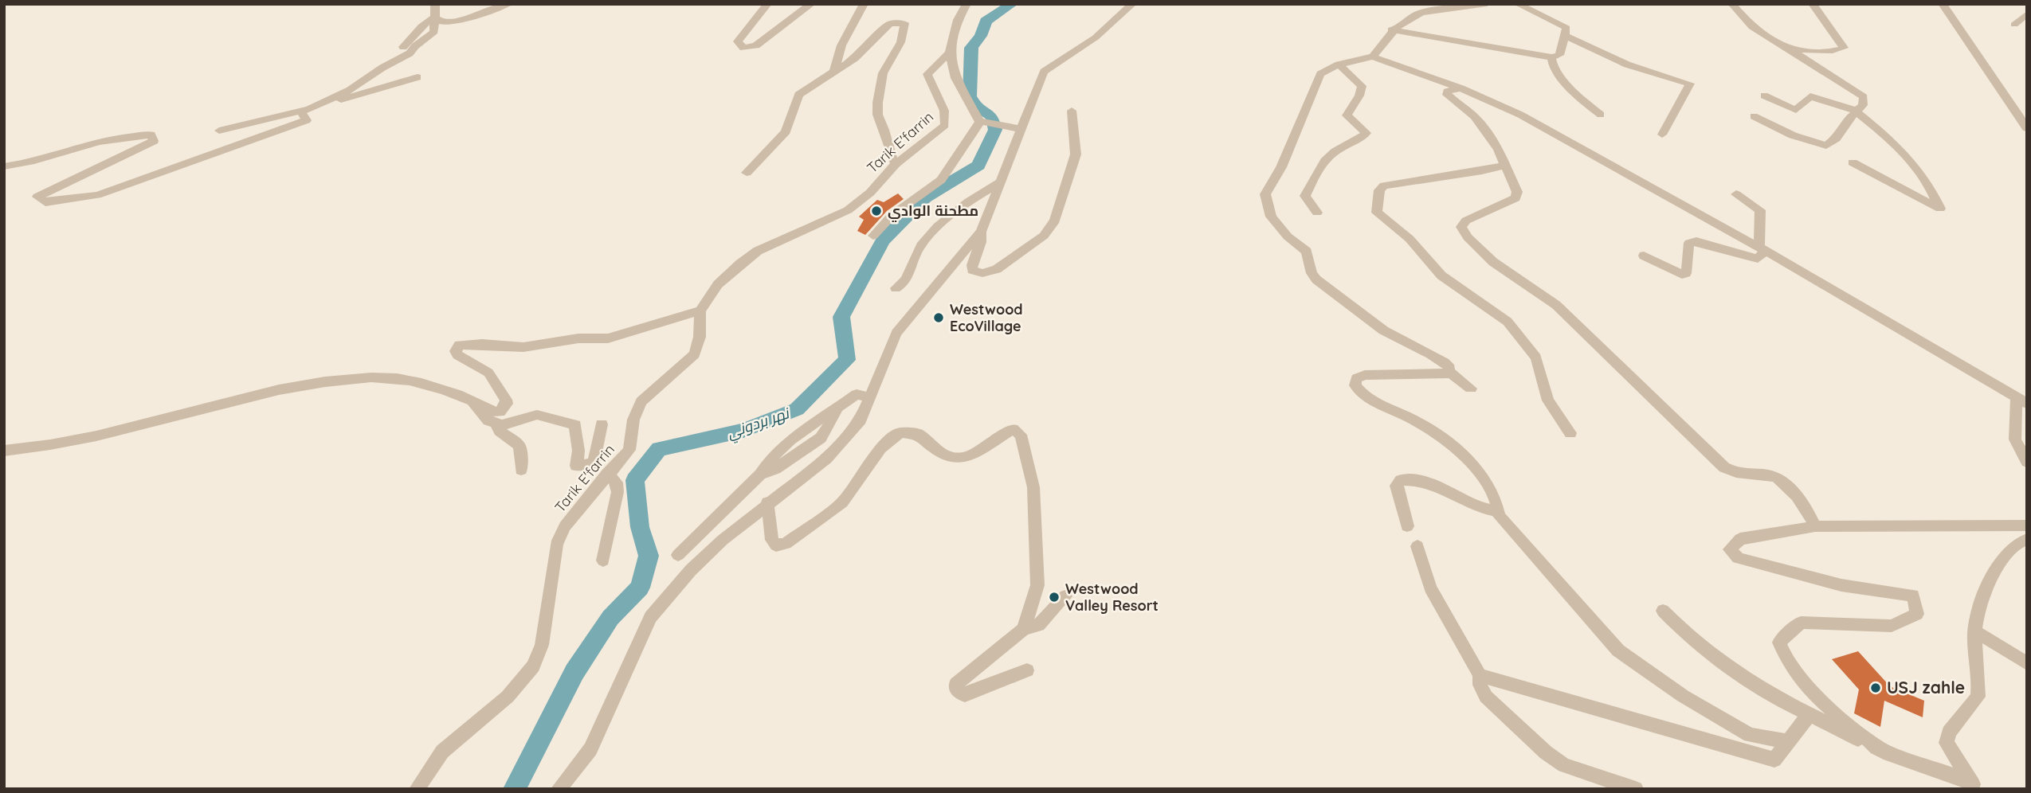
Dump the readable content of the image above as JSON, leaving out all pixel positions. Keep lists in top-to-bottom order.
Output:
{
  "streets": {
    "street": ["Tarik E'farrin"]
  },
  "water": ["نهر بردوني"],
  "places": [
    "مطحنة الوادي",
    "Westwood EcoVillage",
    "Westwood Valley Resort",
    "USJ zahle"
  ]
}
